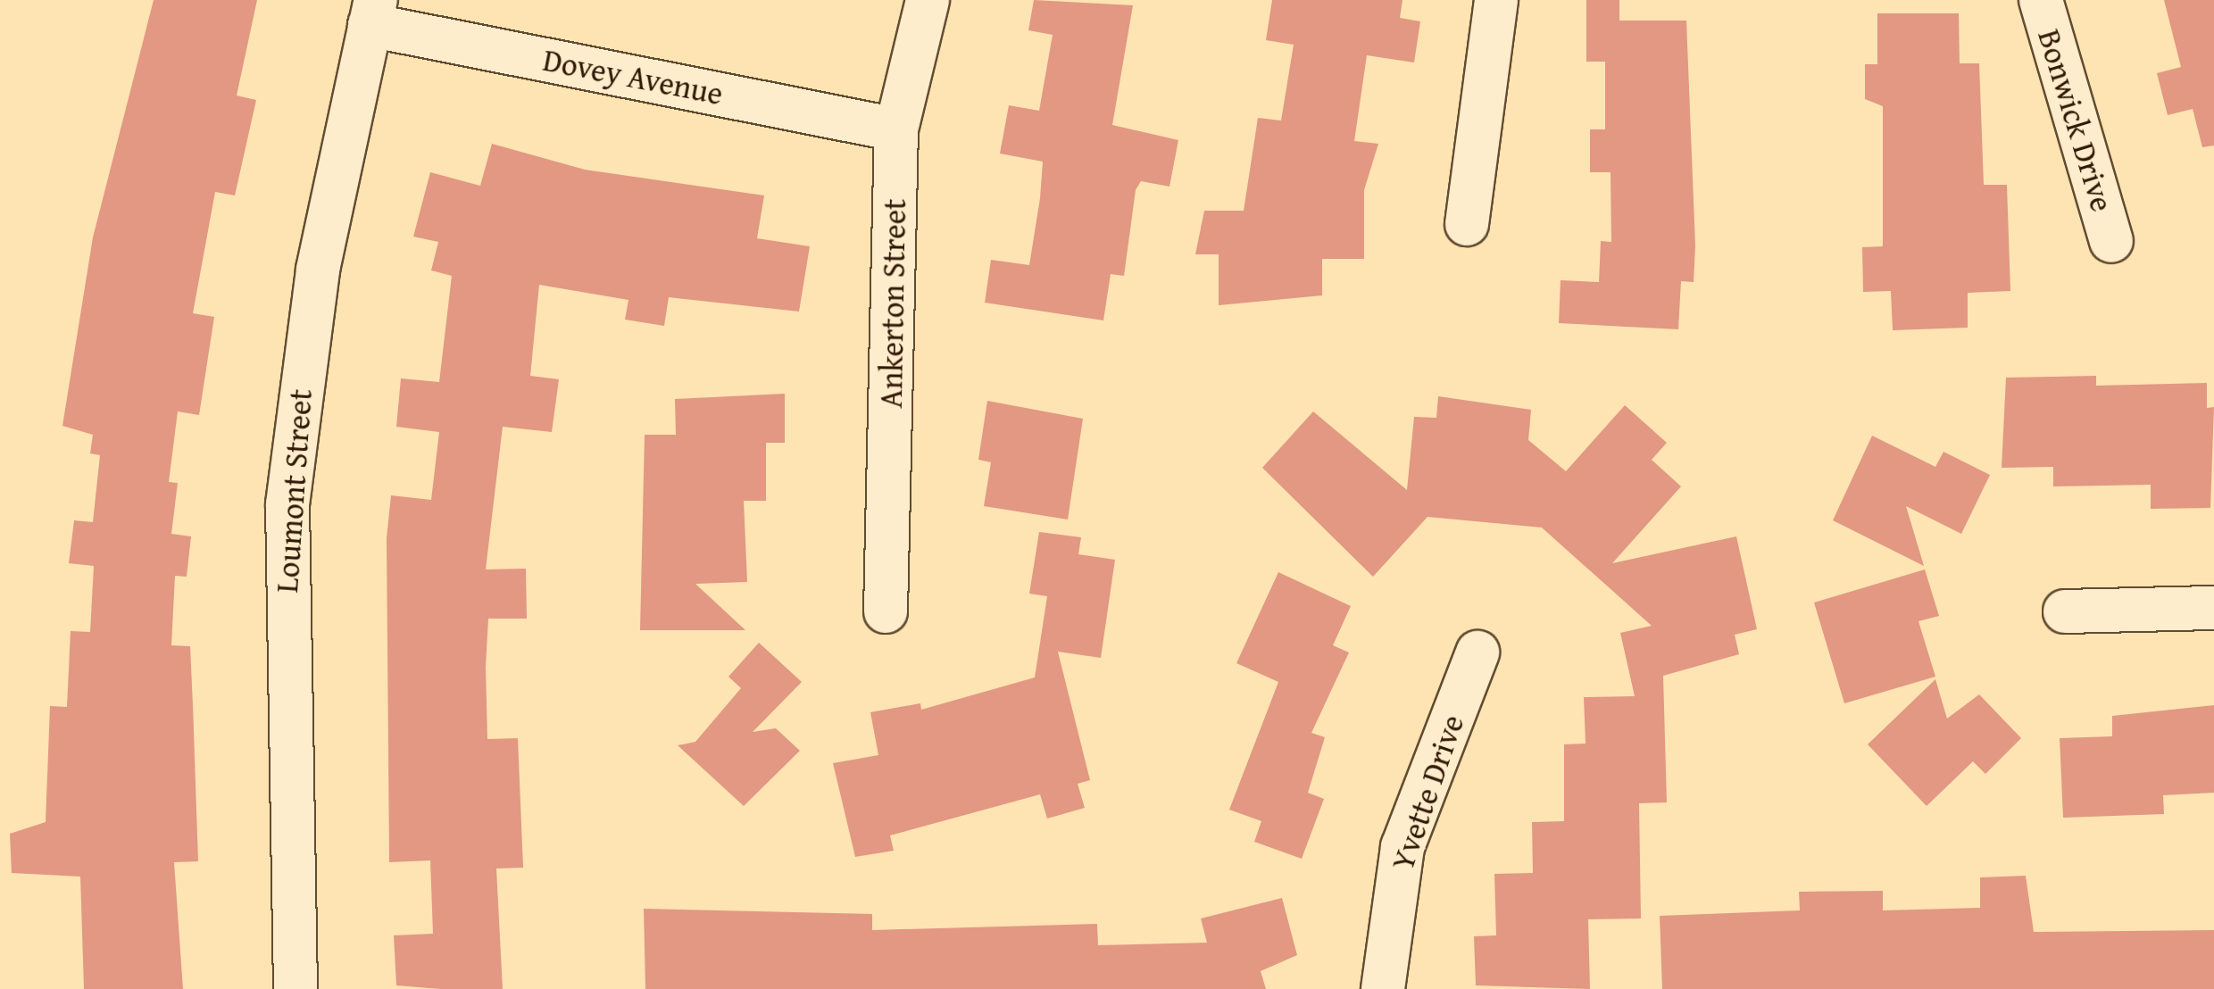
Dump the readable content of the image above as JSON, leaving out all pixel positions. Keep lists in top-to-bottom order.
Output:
{
  "streets": {
    "street": [
      "Dovey Avenue",
      "Bonwick Drive",
      "Ankerton Street",
      "Loumont Street",
      "Yvette Drive"
    ]
  },
  "crossings": [
    ["Dovey Avenue", "Ankerton Street"],
    ["Dovey Avenue", "Loumont Street"]
  ]
}
